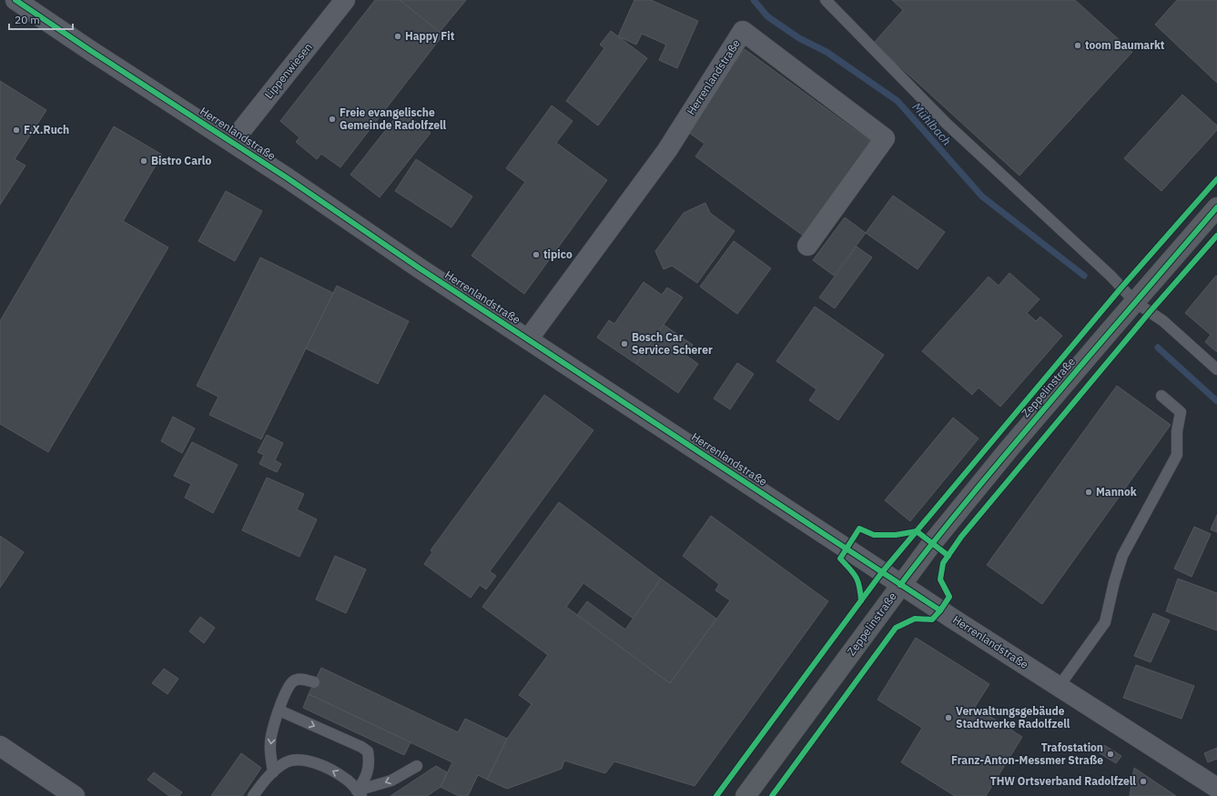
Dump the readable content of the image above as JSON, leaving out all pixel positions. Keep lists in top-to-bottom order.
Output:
{
  "streets": {
    "main road": ["Zeppelinstraße"],
    "street": ["Lippenwiesen", "Herrenlandstraße"]
  },
  "crossings": [
    ["Lippenwiesen", "Herrenlandstraße"],
    ["Herrenlandstraße", "Zeppelinstraße"]
  ],
  "water": ["Mühlbach"],
  "places": [
    "Happy Fit",
    "toom Baumarkt",
    "Freie evangelische Gemeinde Radolfzell",
    "F.X.Ruch",
    "Bistro Carlo",
    "tipico",
    "Bosch Car Service Scherer",
    "Mannok",
    "Verwaltungsgebäude Stadtwerke Radolfzell",
    "Trafostation Franz-Anton-Messmer Straße",
    "THW Ortsverband Radolfzell"
  ],
  "scale_bar": "20 m"
}
